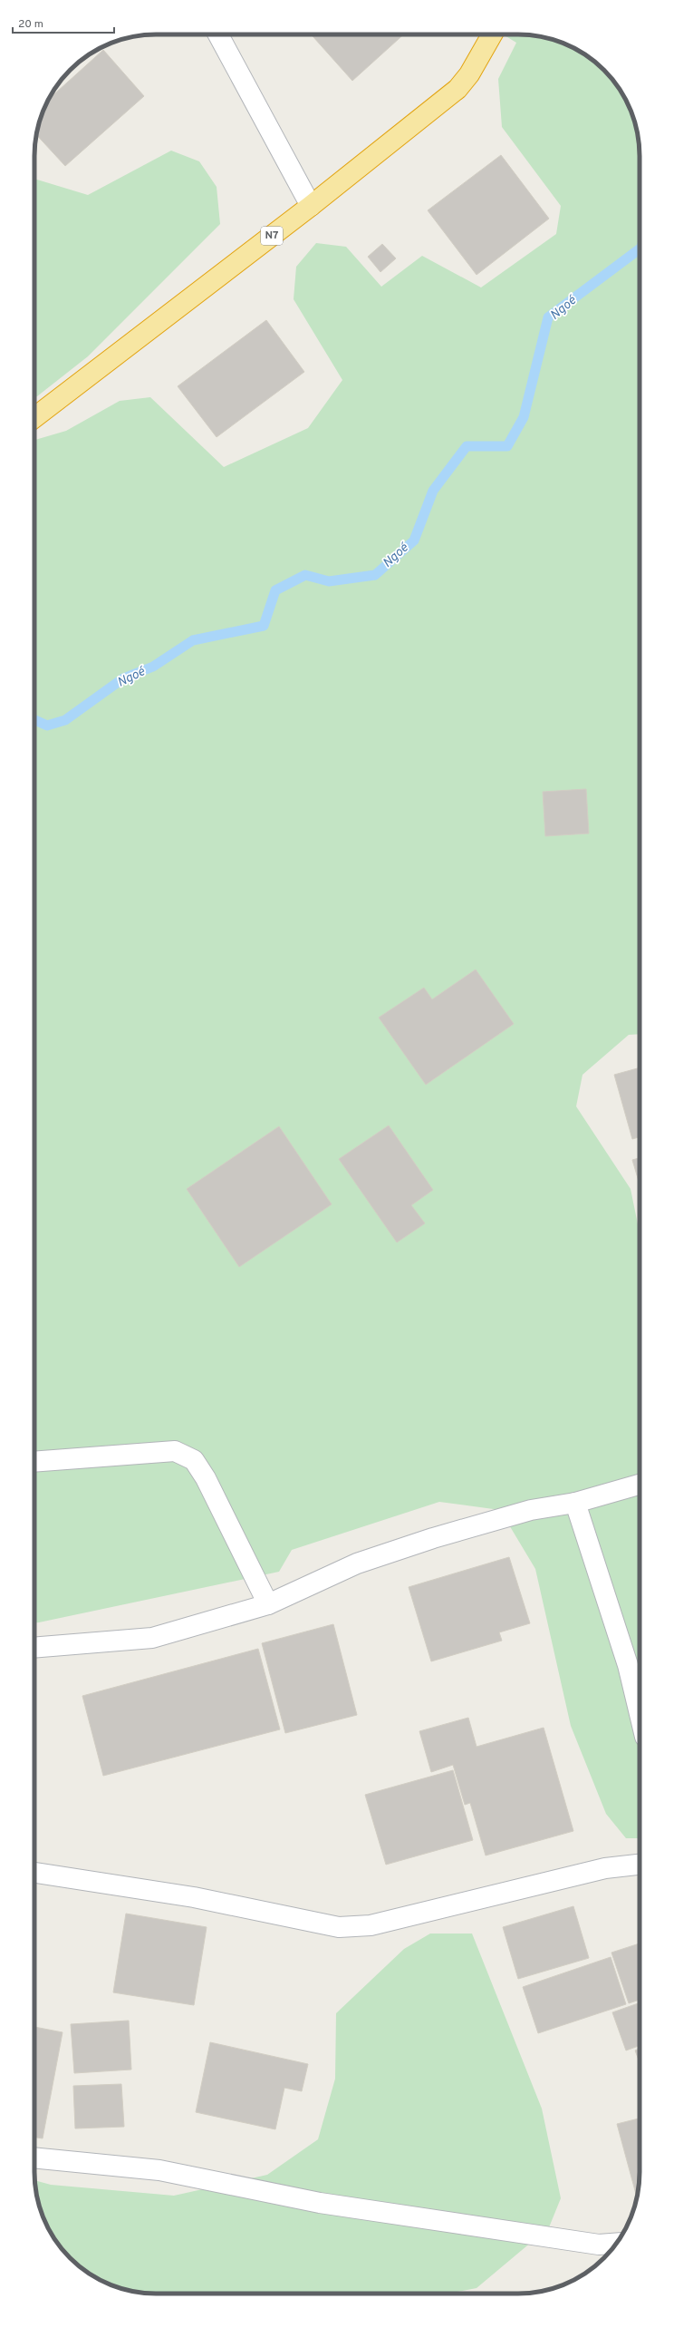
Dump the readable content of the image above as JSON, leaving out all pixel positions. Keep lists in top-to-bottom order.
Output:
{
  "streets": {
    "highway": ["N7"]
  },
  "water": ["Ngoé"],
  "scale_bar": "20 m"
}
